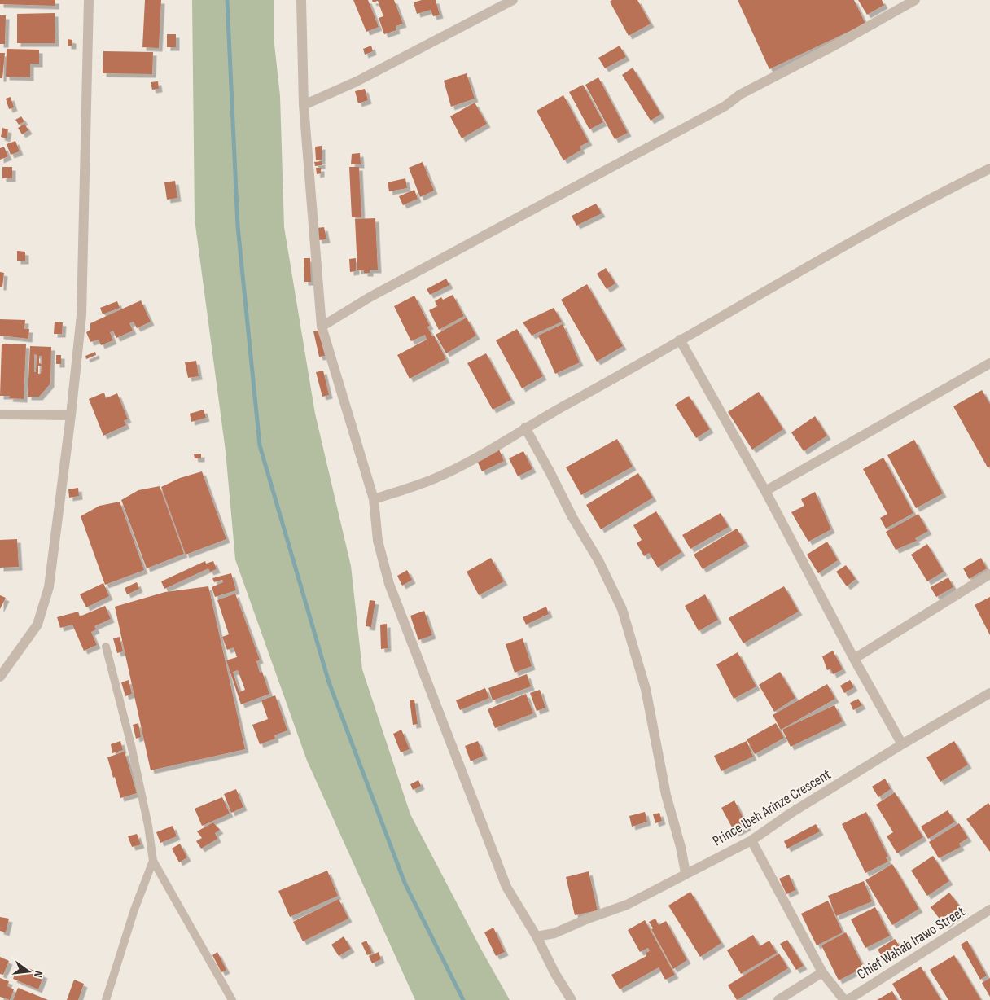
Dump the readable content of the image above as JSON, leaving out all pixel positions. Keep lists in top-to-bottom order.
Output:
{
  "streets": {
    "street": ["Prince Ibeh Arinze Crescent", "Chief Wahab Irawo Street"]
  },
  "north": "right"
}
